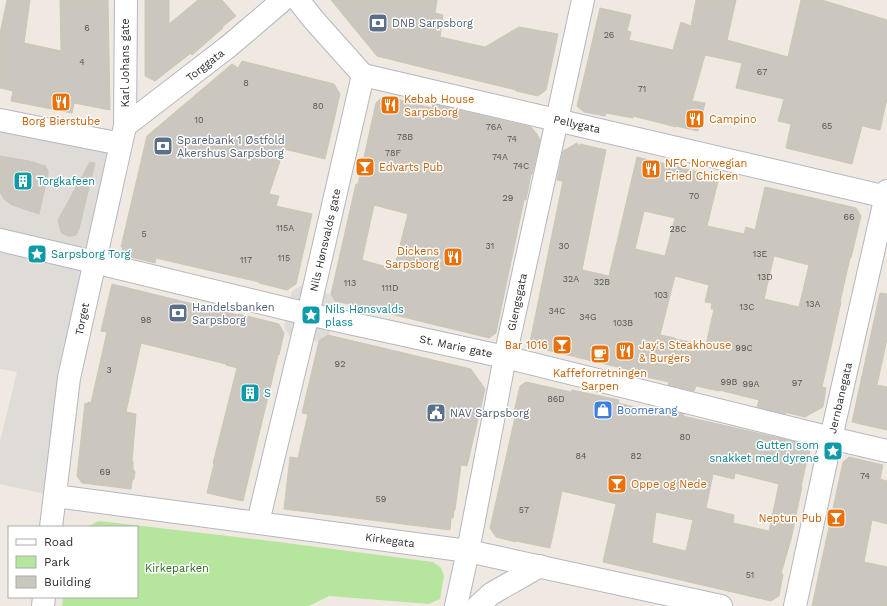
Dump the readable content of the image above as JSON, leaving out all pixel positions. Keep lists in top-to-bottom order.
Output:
{
  "streets": {
    "street": [
      "Karl Johans gate",
      "Torggata",
      "Pellygata",
      "Nils Hønsvalds gate",
      "Glengsgata",
      "Torget",
      "St. Marie gate",
      "Jernbanegata",
      "Kirkegata"
    ]
  },
  "crossings": [
    ["Karl Johans gate", "Torggata"],
    ["Karl Johans gate", "Torget"],
    ["Torggata", "Torget"],
    ["Pellygata", "Nils Hønsvalds gate"],
    ["Pellygata", "Glengsgata"],
    ["Pellygata", "Jernbanegata"],
    ["Nils Hønsvalds gate", "St. Marie gate"],
    ["Nils Hønsvalds gate", "Kirkegata"],
    ["Glengsgata", "St. Marie gate"],
    ["Glengsgata", "Kirkegata"],
    ["Torget", "St. Marie gate"],
    ["Torget", "Kirkegata"],
    ["St. Marie gate", "Jernbanegata"]
  ],
  "parks": ["Kirkeparken"],
  "places": {
    "bank": ["DNB Sarpsborg", "Sparebank 1 Østfold Akershus Sarpsborg", "Handelsbanken Sarpsborg"],
    "restaurant": [
      "Borg Bierstube",
      "Kebab House Sarpsborg",
      "Campino",
      "NFC Norwegian Fried Chicken",
      "Dickens Sarpsborg",
      "Jay's Steakhouse & Burgers"
    ],
    "bar": [
      "Edvarts Pub",
      "Bar 1016",
      "Oppe og Nede",
      "Neptun Pub"
    ],
    "building": ["Torgkafeen", "S"],
    "place": ["Sarpsborg Torg", "Nils Hønsvalds plass", "Gutten som snakket med dyrene"],
    "cafe": ["Kaffeforretningen Sarpen"],
    "shop": ["Boomerang"],
    "public building": ["NAV Sarpsborg"]
  },
  "house_numbers": [
    "6",
    "26",
    "4",
    "67",
    "8",
    "71",
    "80",
    "10",
    "65",
    "76A",
    "78B",
    "74",
    "78F",
    "74A",
    "74C",
    "70",
    "29",
    "66",
    "115A",
    "28C",
    "5",
    "31",
    "30",
    "13E",
    "115",
    "117",
    "13D",
    "32A",
    "32B",
    "113",
    "111D",
    "103",
    "13A",
    "13C",
    "34C",
    "34G",
    "98",
    "103B",
    "99C",
    "92",
    "3",
    "99B",
    "97",
    "99A",
    "86D",
    "80",
    "84",
    "82",
    "69",
    "74",
    "59",
    "57",
    "51"
  ],
  "legend": ["Road", "Park", "Building"]
}
